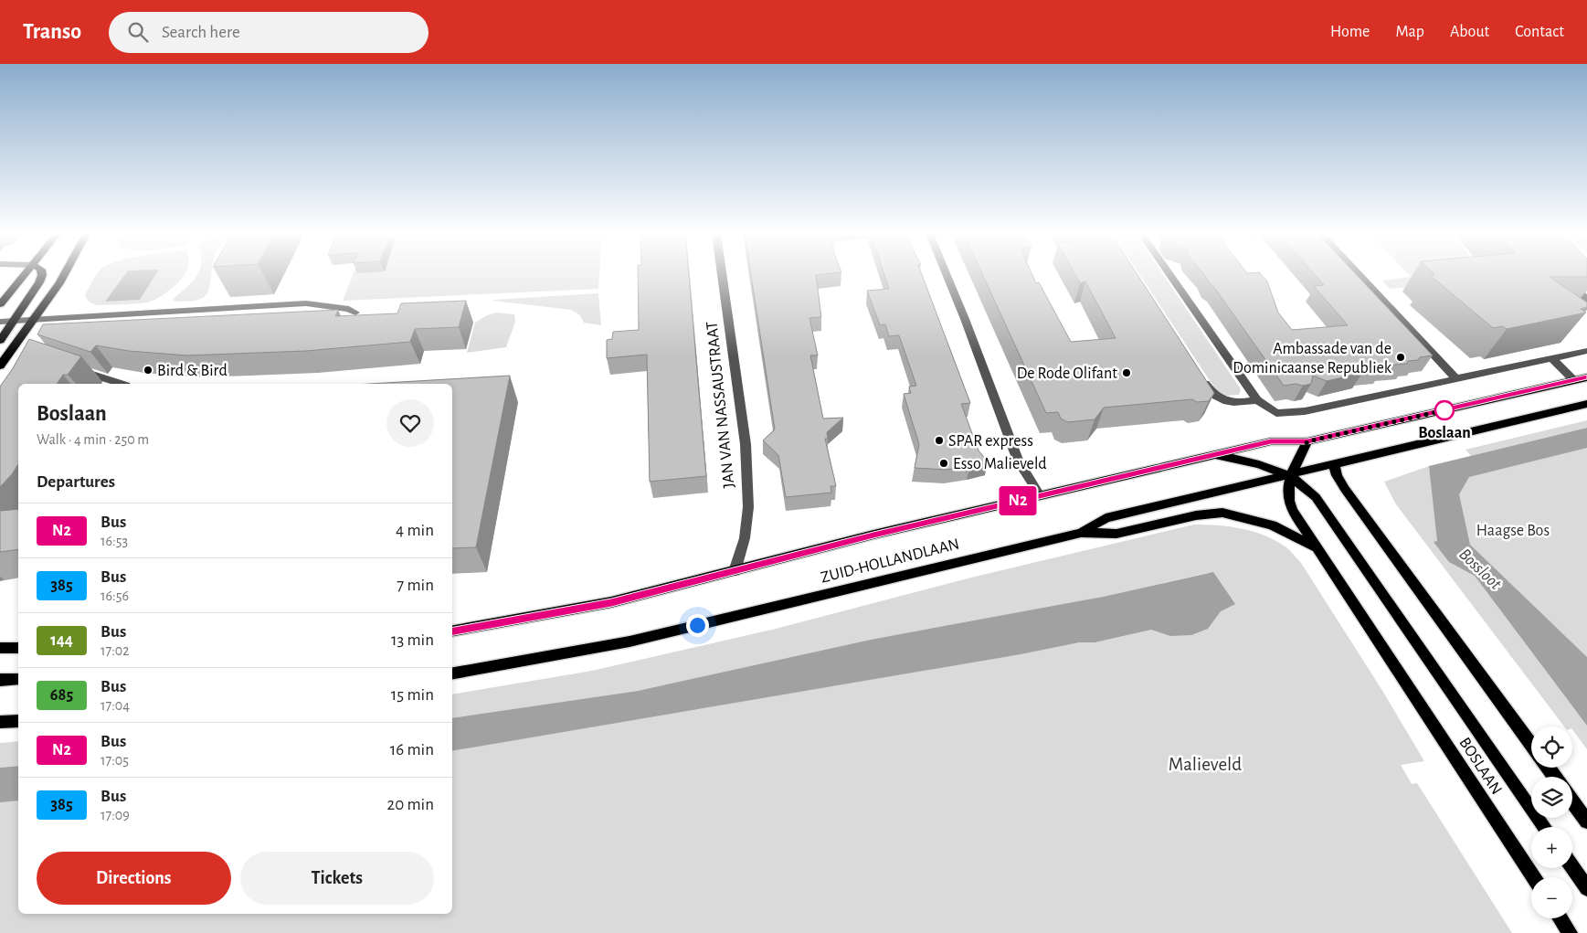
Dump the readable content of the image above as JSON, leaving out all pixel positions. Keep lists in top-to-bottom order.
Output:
{
  "streets": {
    "main road": ["ZUID-HOLLANDLAAN", "BOSLAAN"],
    "street": ["JAN VAN NASSAUSTRAAT"]
  },
  "crossings": [
    ["JAN VAN NASSAUSTRAAT", "ZUID-HOLLANDLAAN"],
    ["ZUID-HOLLANDLAAN", "BOSLAAN"]
  ],
  "water": ["Bossloot"],
  "parks": ["Haagse Bos", "Malieveld"],
  "places": [
    "Ambassade van de Dominicaanse Republiek",
    "Bird & Bird",
    "De Rode Olifant",
    "Boslaan",
    "SPAR express",
    "Esso Malieveld"
  ],
  "lines": ["bus line N2"],
  "page": {
    "header": "Transo",
    "search": "Search here",
    "nav": [
      "Home",
      "Map",
      "About",
      "Contact"
    ],
    "on_map": "N2",
    "heading": [
      ["Boslaan", "Walk · 4 min · 250 m"],
      "Departures"
    ],
    "list": [
      {
        "mark": "N2",
        "name": "Bus",
        "note": "16:53",
        "value": "4 min"
      },
      {
        "mark": "385",
        "name": "Bus",
        "note": "16:56",
        "value": "7 min"
      },
      {
        "mark": "144",
        "name": "Bus",
        "note": "17:02",
        "value": "13 min"
      },
      {
        "mark": "685",
        "name": "Bus",
        "note": "17:04",
        "value": "15 min"
      },
      {
        "mark": "N2",
        "name": "Bus",
        "note": "17:05",
        "value": "16 min"
      },
      {
        "mark": "385",
        "name": "Bus",
        "note": "17:09",
        "value": "20 min"
      }
    ],
    "map_buttons": ["+", "−"],
    "buttons": ["Directions", "Tickets"]
  }
}
